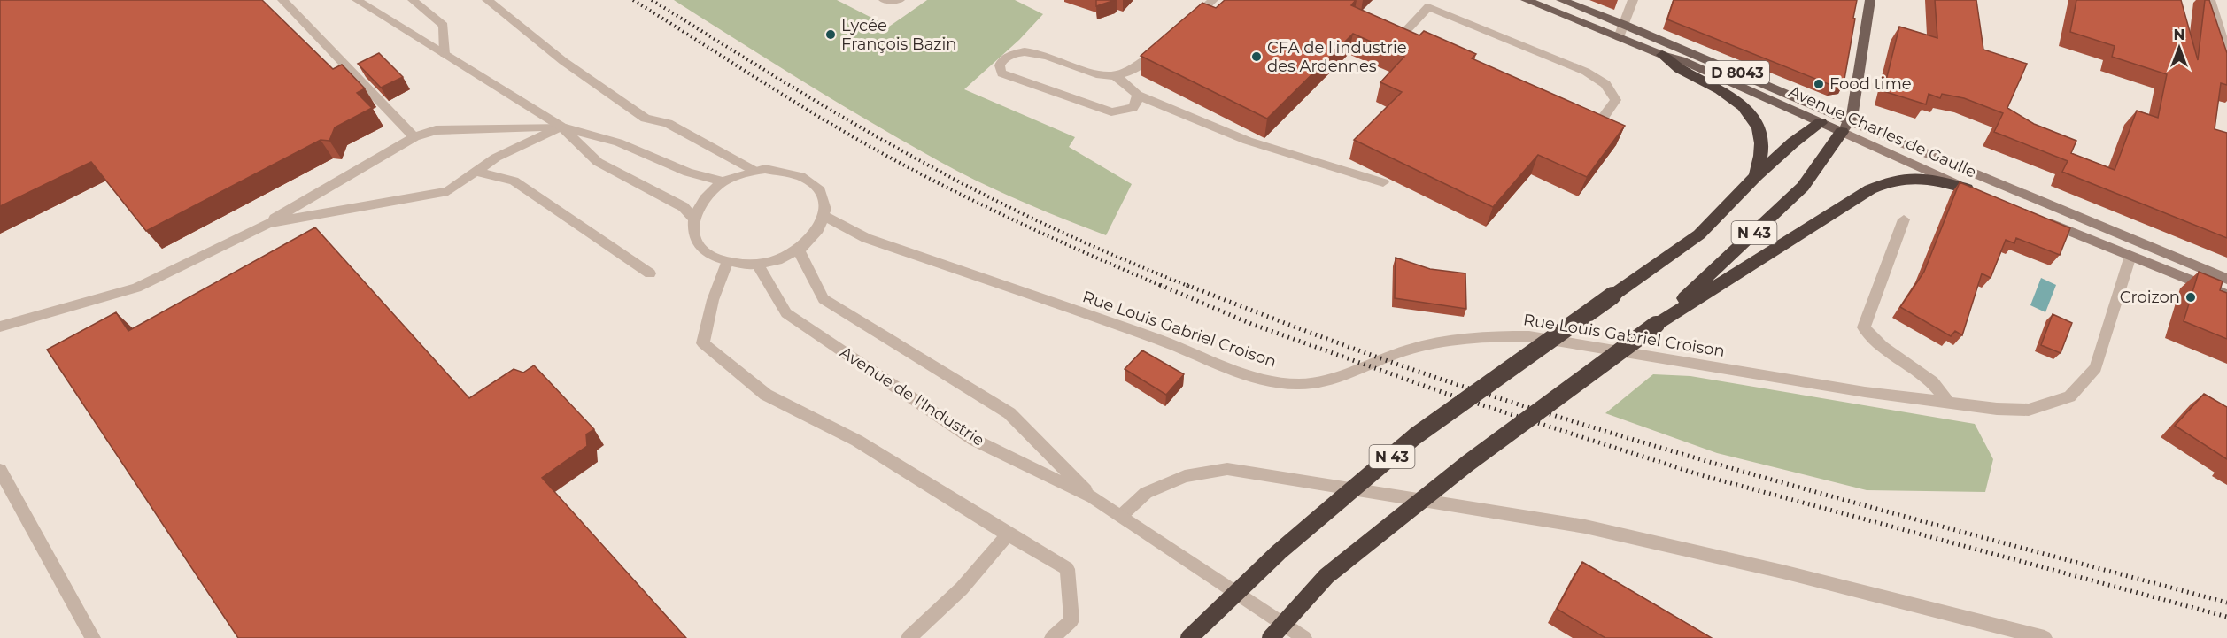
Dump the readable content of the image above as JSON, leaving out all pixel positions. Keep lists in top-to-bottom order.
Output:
{
  "streets": {
    "highway": ["N 43"],
    "main road": ["D 8043", "Avenue Charles de Gaulle"],
    "street": ["Rue Louis Gabriel Croison", "Avenue de l'Industrie"]
  },
  "crossings": [
    ["Avenue Charles de Gaulle", "N 43"],
    ["Rue Louis Gabriel Croison", "Avenue de l'Industrie"]
  ],
  "places": [
    "Lycée François Bazin",
    "CFA de l'industrie des Ardennes",
    "Food time",
    "Croizon"
  ],
  "north": "top"
}
